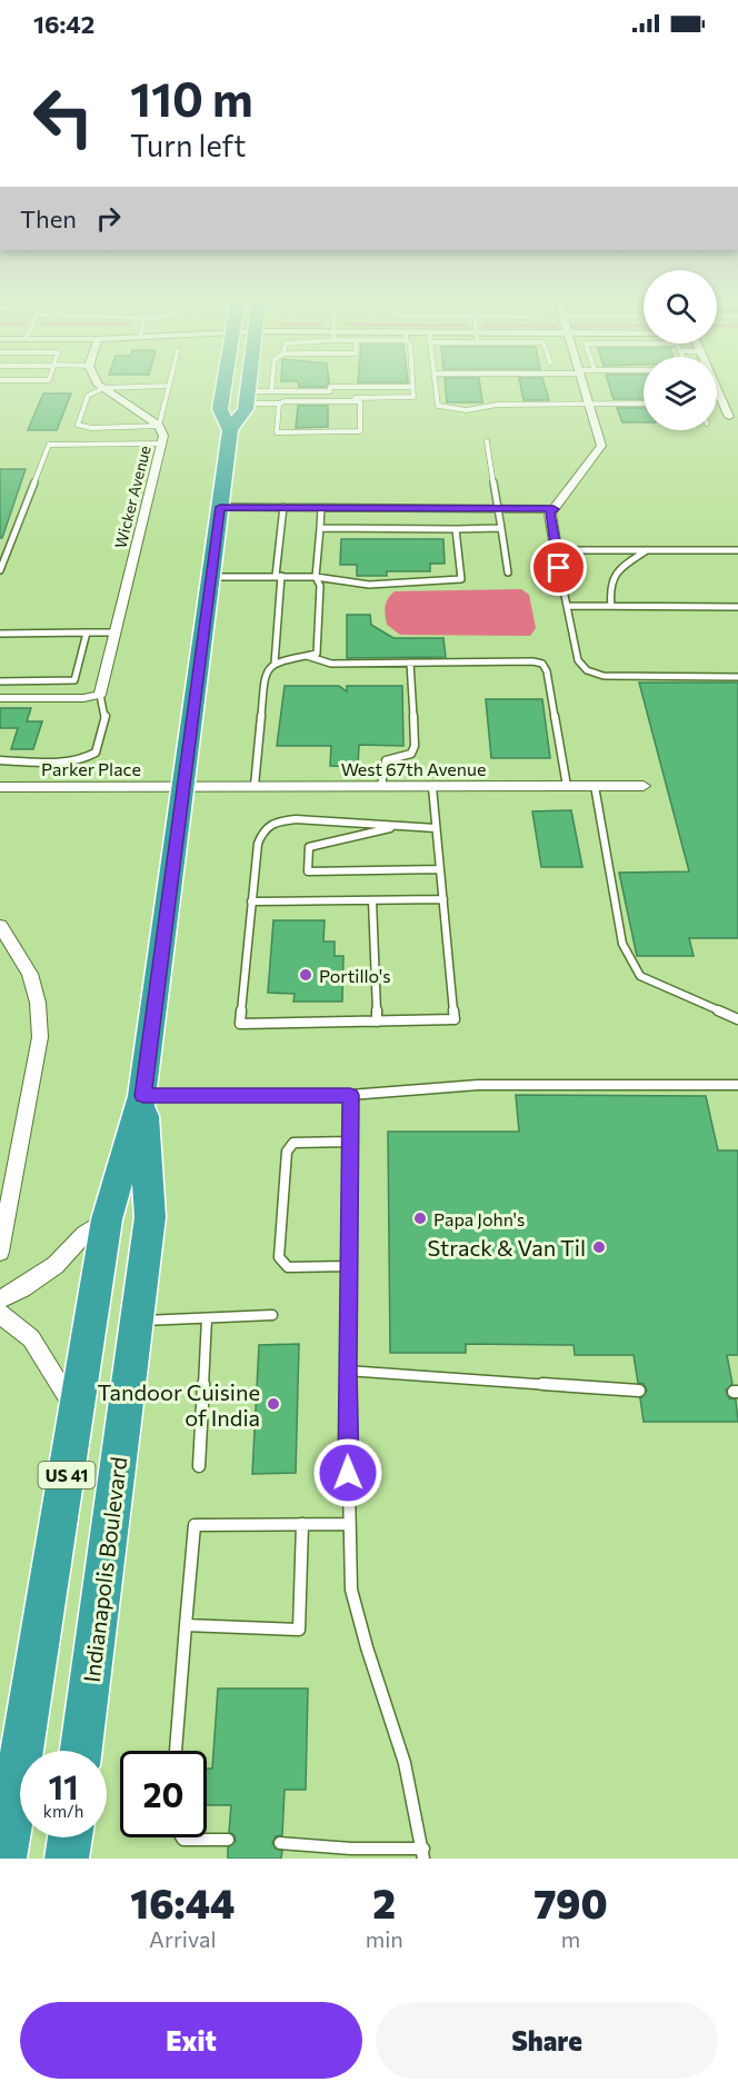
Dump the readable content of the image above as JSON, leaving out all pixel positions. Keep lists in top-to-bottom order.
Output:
{
  "streets": {
    "highway": ["US 41", "Indianapolis Boulevard"],
    "street": ["Wicker Avenue", "Parker Place", "West 67th Avenue"]
  },
  "crossings": [
    ["Parker Place", "West 67th Avenue"],
    ["Parker Place", "Indianapolis Boulevard"],
    ["West 67th Avenue", "Indianapolis Boulevard"]
  ],
  "places": [
    "Portillo's",
    "Papa John's",
    "Strack & Van Til",
    "Tandoor Cuisine of India"
  ],
  "page": {
    "status": "16:42",
    "turn": ["110 m", "Turn left"],
    "then": "Then",
    "speed": "11 km/h",
    "limit": "20",
    "eta": [
      "16:44",
      "Arrival",
      "2",
      "min",
      "790",
      "m"
    ],
    "buttons": ["Exit", "Share"]
  }
}
